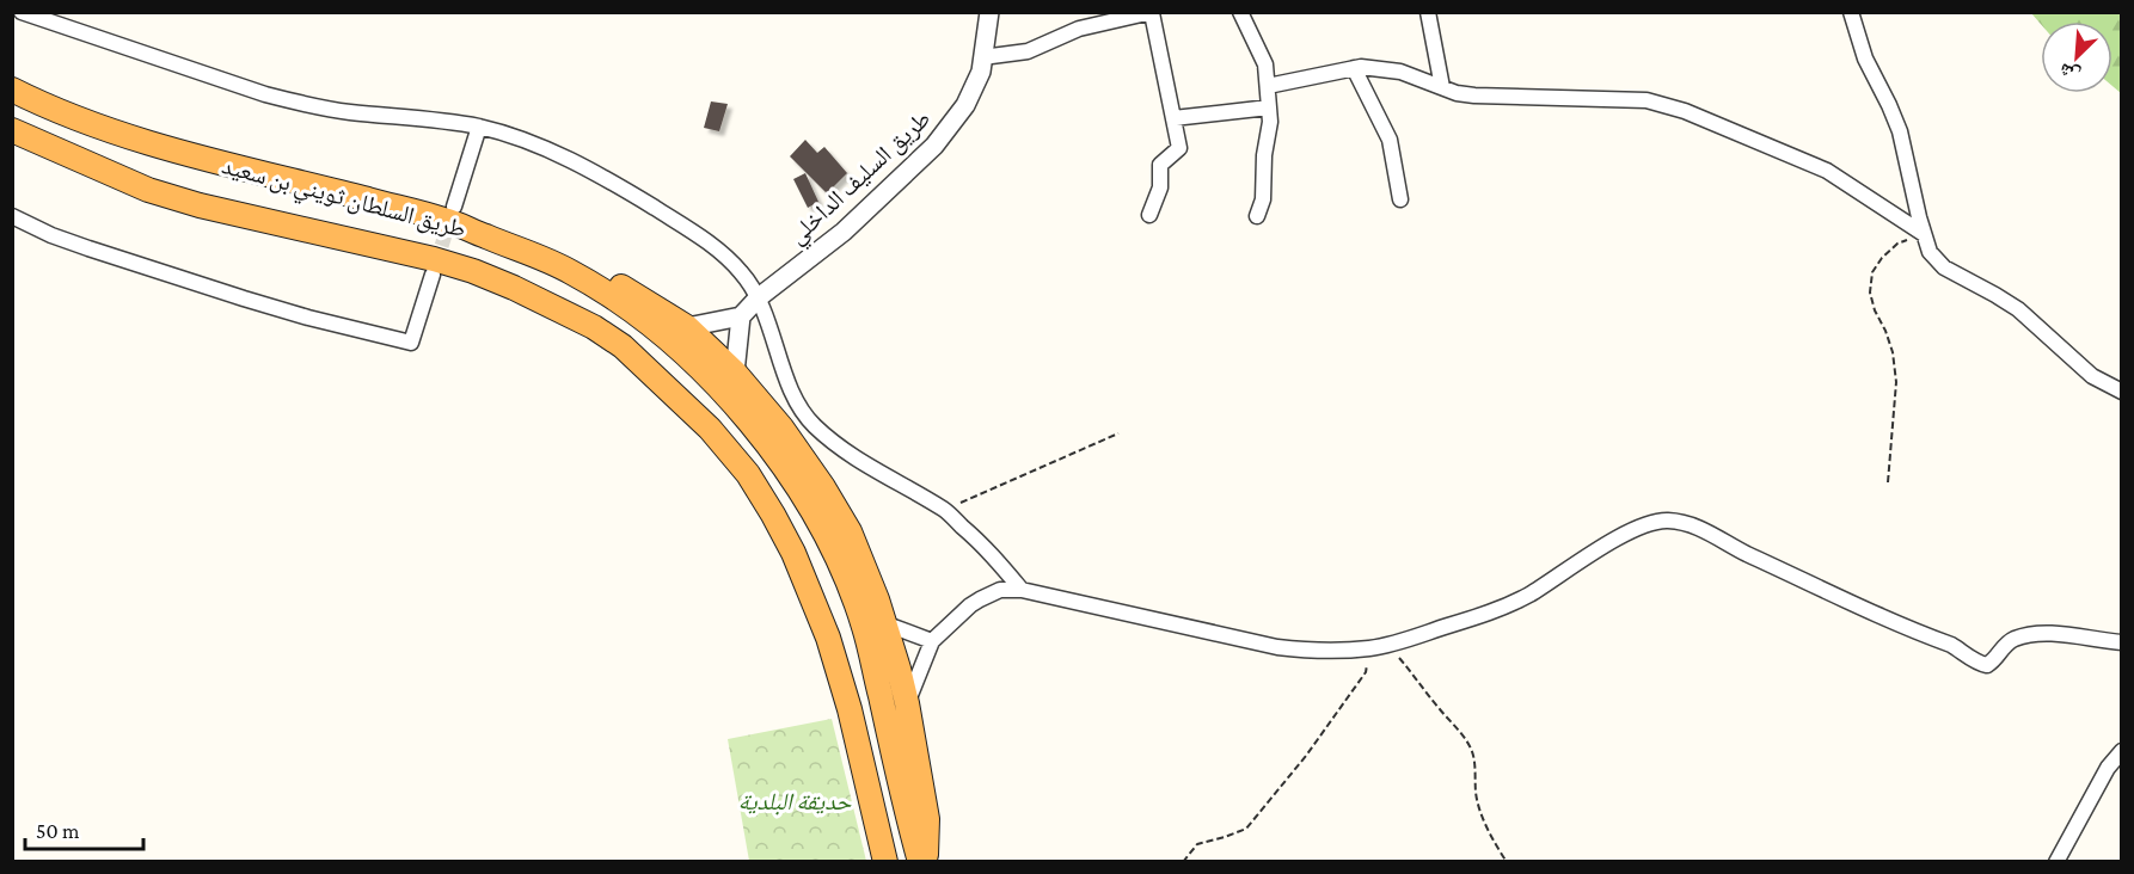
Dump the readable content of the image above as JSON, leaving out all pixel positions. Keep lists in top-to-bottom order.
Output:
{
  "streets": {
    "highway": ["طريق السلطان ثويني بن سعيد"],
    "street": ["طريق السليف الداخلي"]
  },
  "parks": ["حديقة البلدية"],
  "scale_bar": "50 m",
  "north": "bottom left"
}
